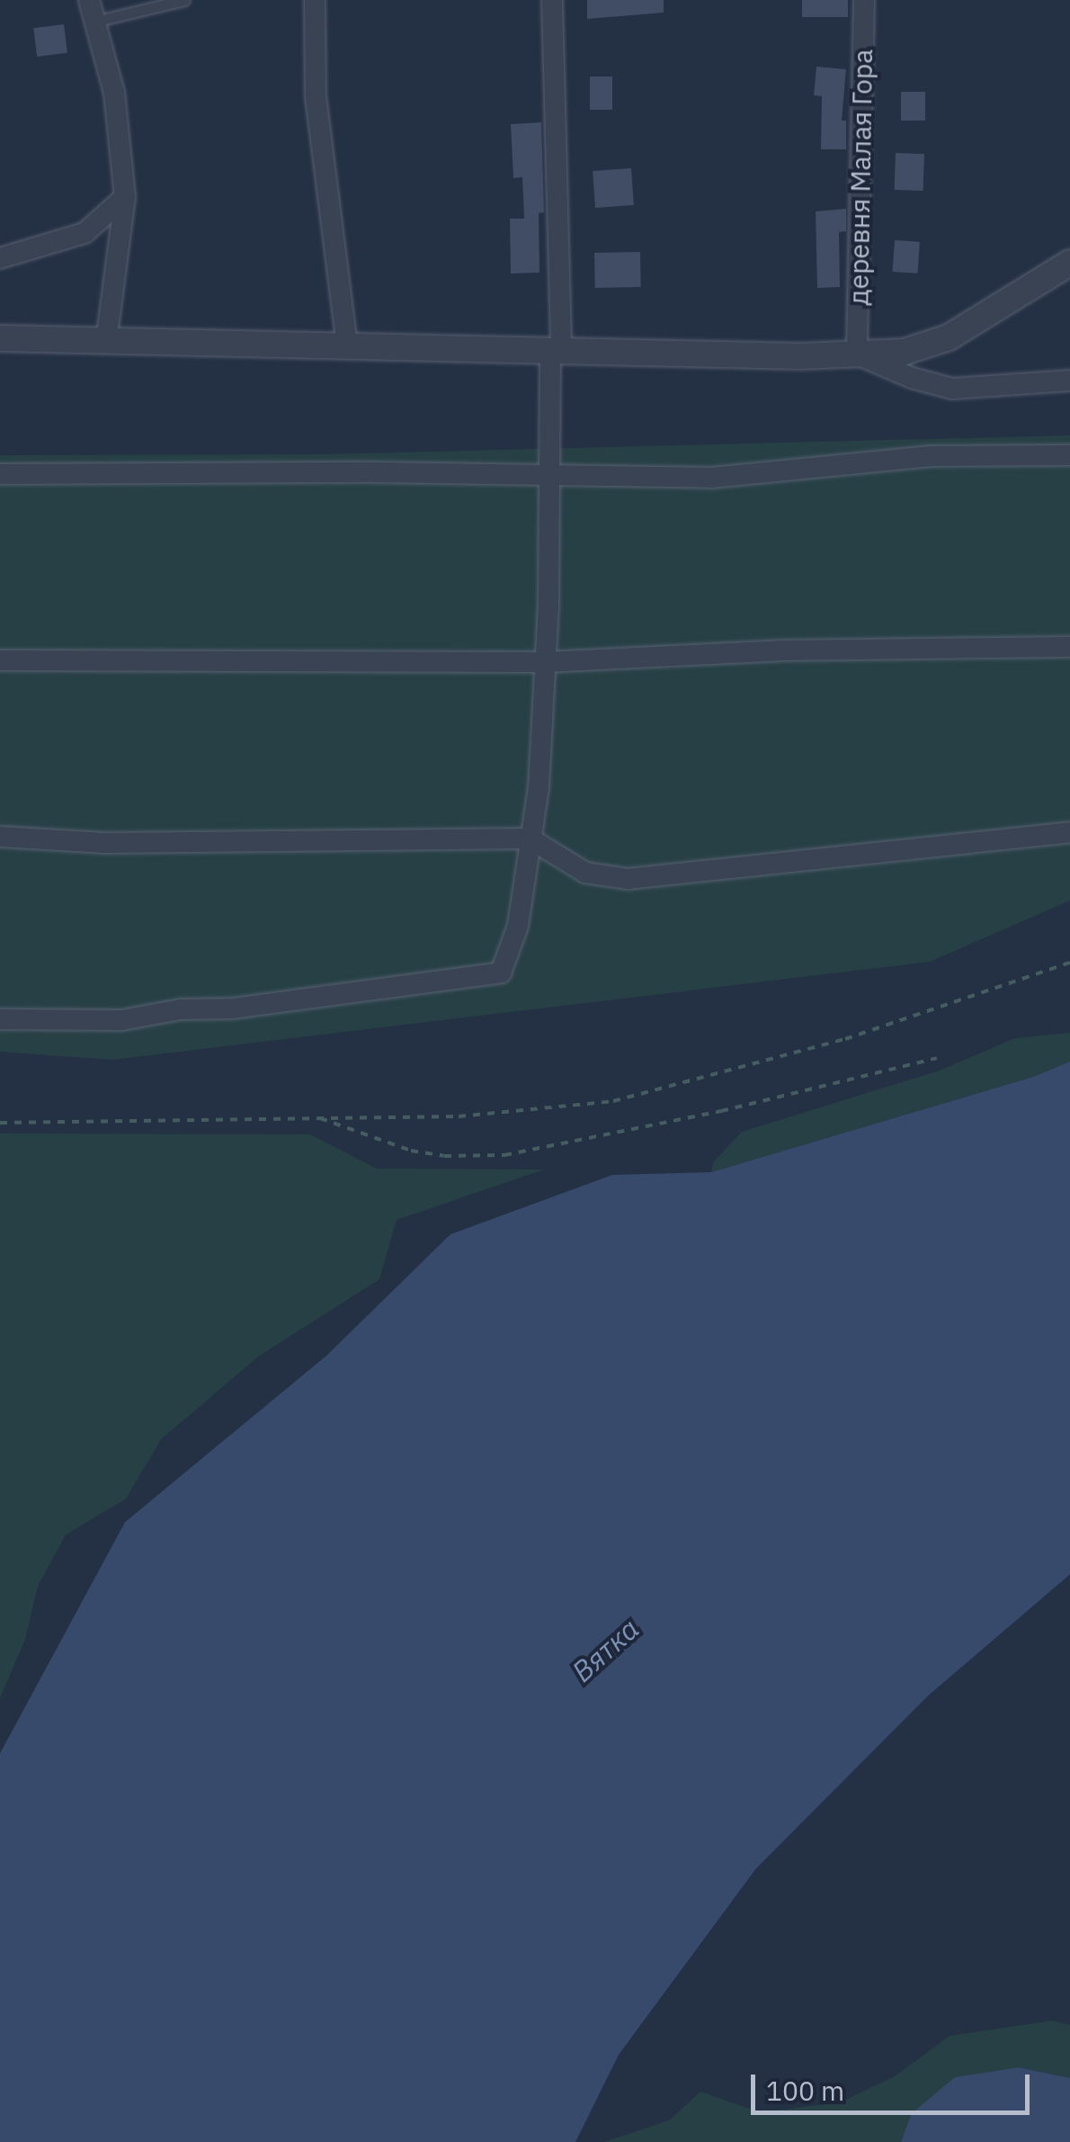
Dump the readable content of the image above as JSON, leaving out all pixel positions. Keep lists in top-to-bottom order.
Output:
{
  "streets": {
    "street": ["деревня Малая Гора"]
  },
  "water": ["Вятка"],
  "scale_bar": "100 m"
}
